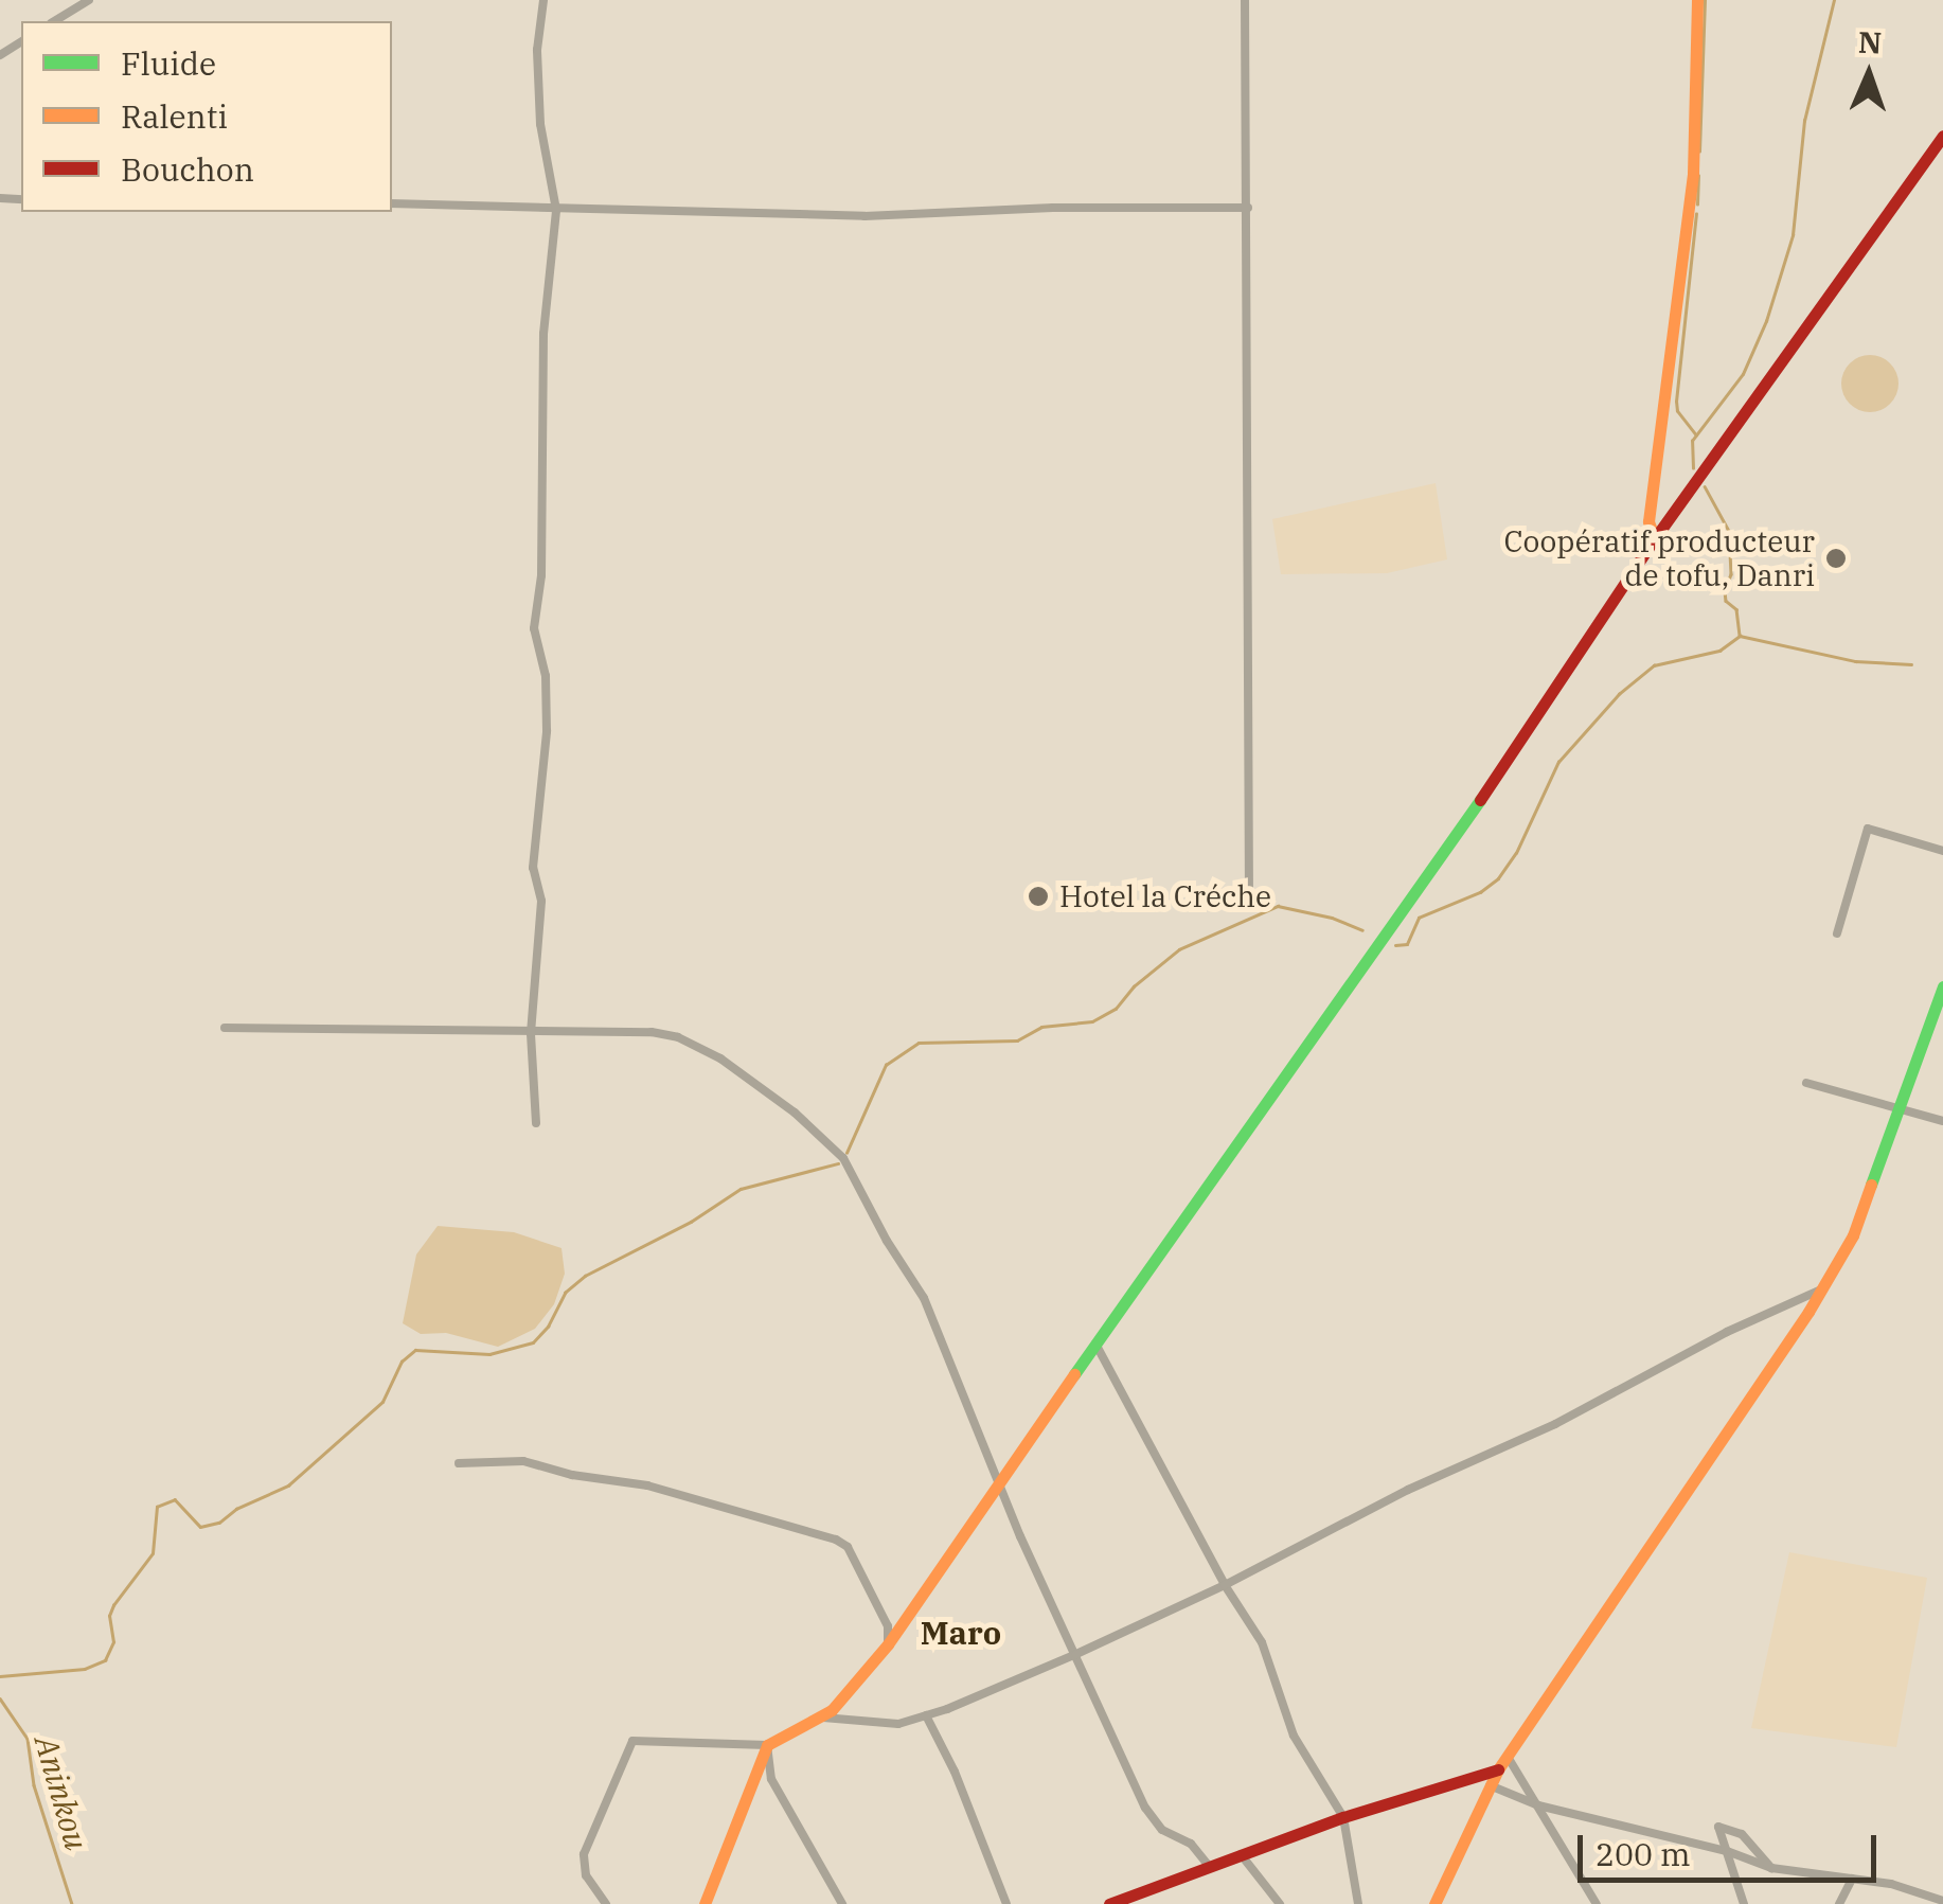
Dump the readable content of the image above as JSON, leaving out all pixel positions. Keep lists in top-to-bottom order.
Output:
{
  "districts": ["Maro"],
  "water": ["Aninkou"],
  "places": ["Coopératif producteur de tofu, Danri", "Hotel la Créche"],
  "legend": ["Fluide", "Ralenti", "Bouchon"],
  "scale_bar": "200 m",
  "north": "top"
}
